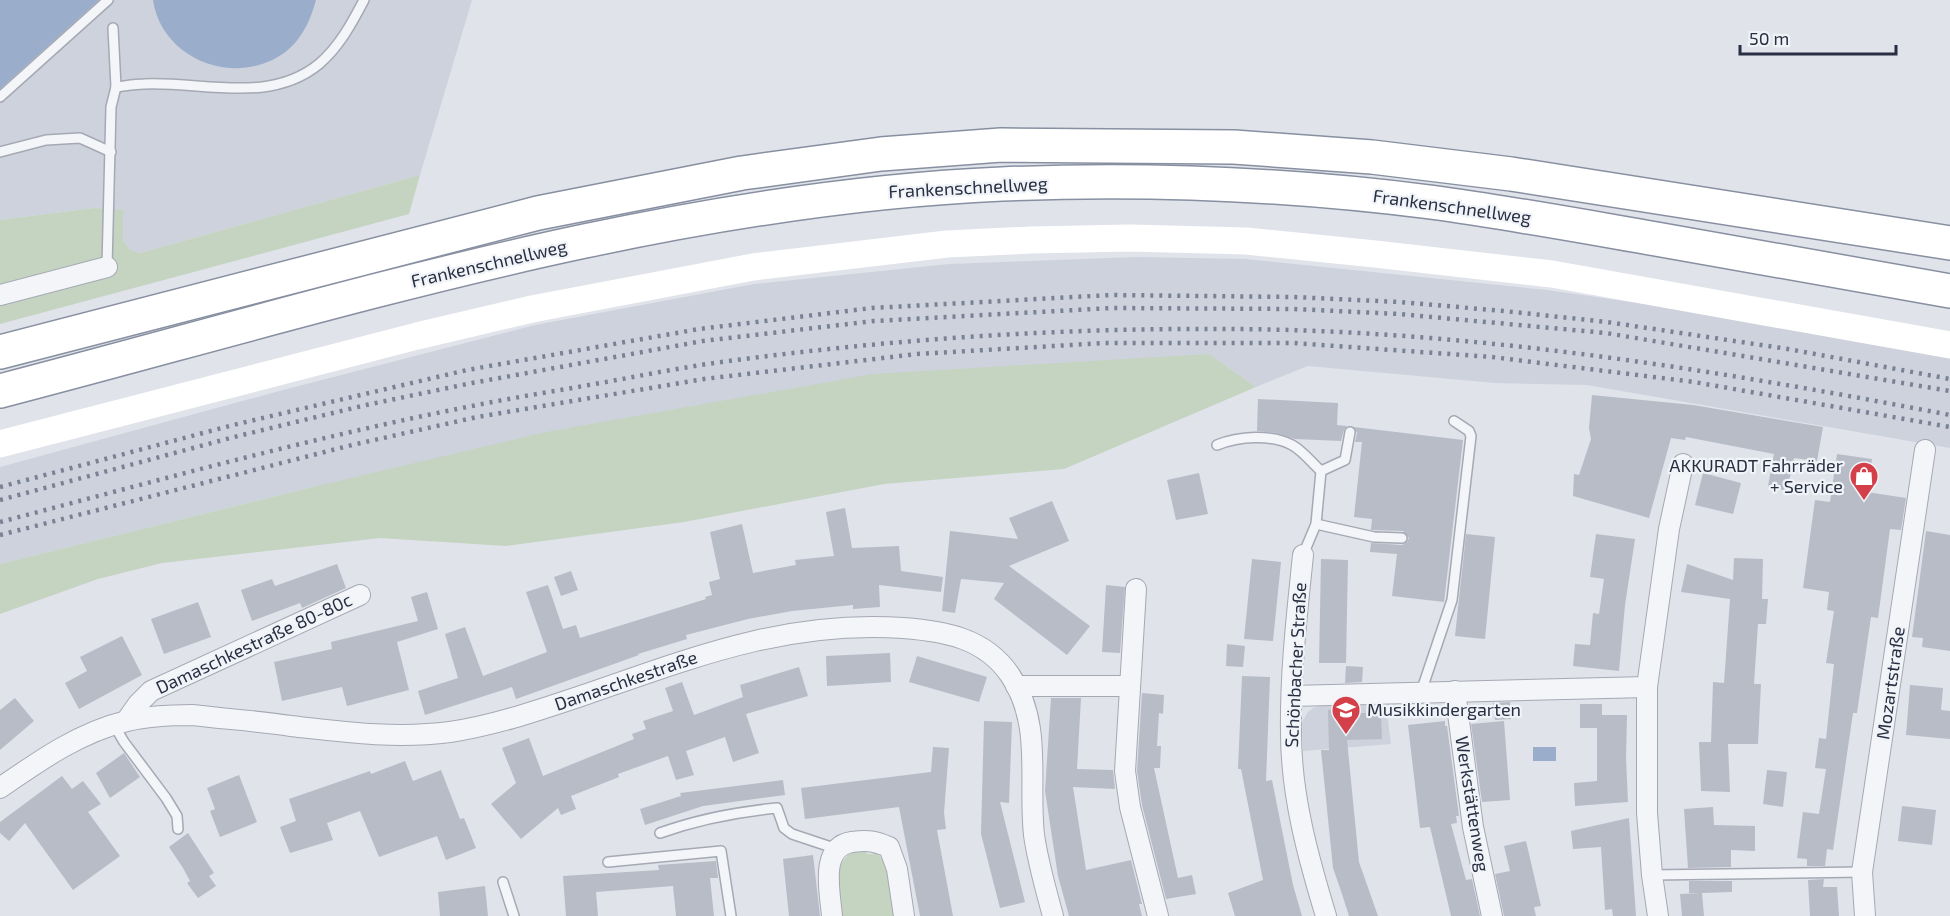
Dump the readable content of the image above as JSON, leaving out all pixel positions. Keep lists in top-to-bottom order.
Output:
{
  "streets": {
    "highway": ["Frankenschnellweg"],
    "street": [
      "Damaschkestraße 80-80c",
      "Schönbacher Straße",
      "Damaschkestraße",
      "Mozartstraße",
      "Werkstättenweg"
    ]
  },
  "crossings": [
    ["Damaschkestraße 80-80c", "Damaschkestraße"]
  ],
  "places": {
    "shop": ["AKKURADT Fahrräder + Service"],
    "school or university": ["Musikkindergarten"]
  },
  "scale_bar": "50 m"
}
